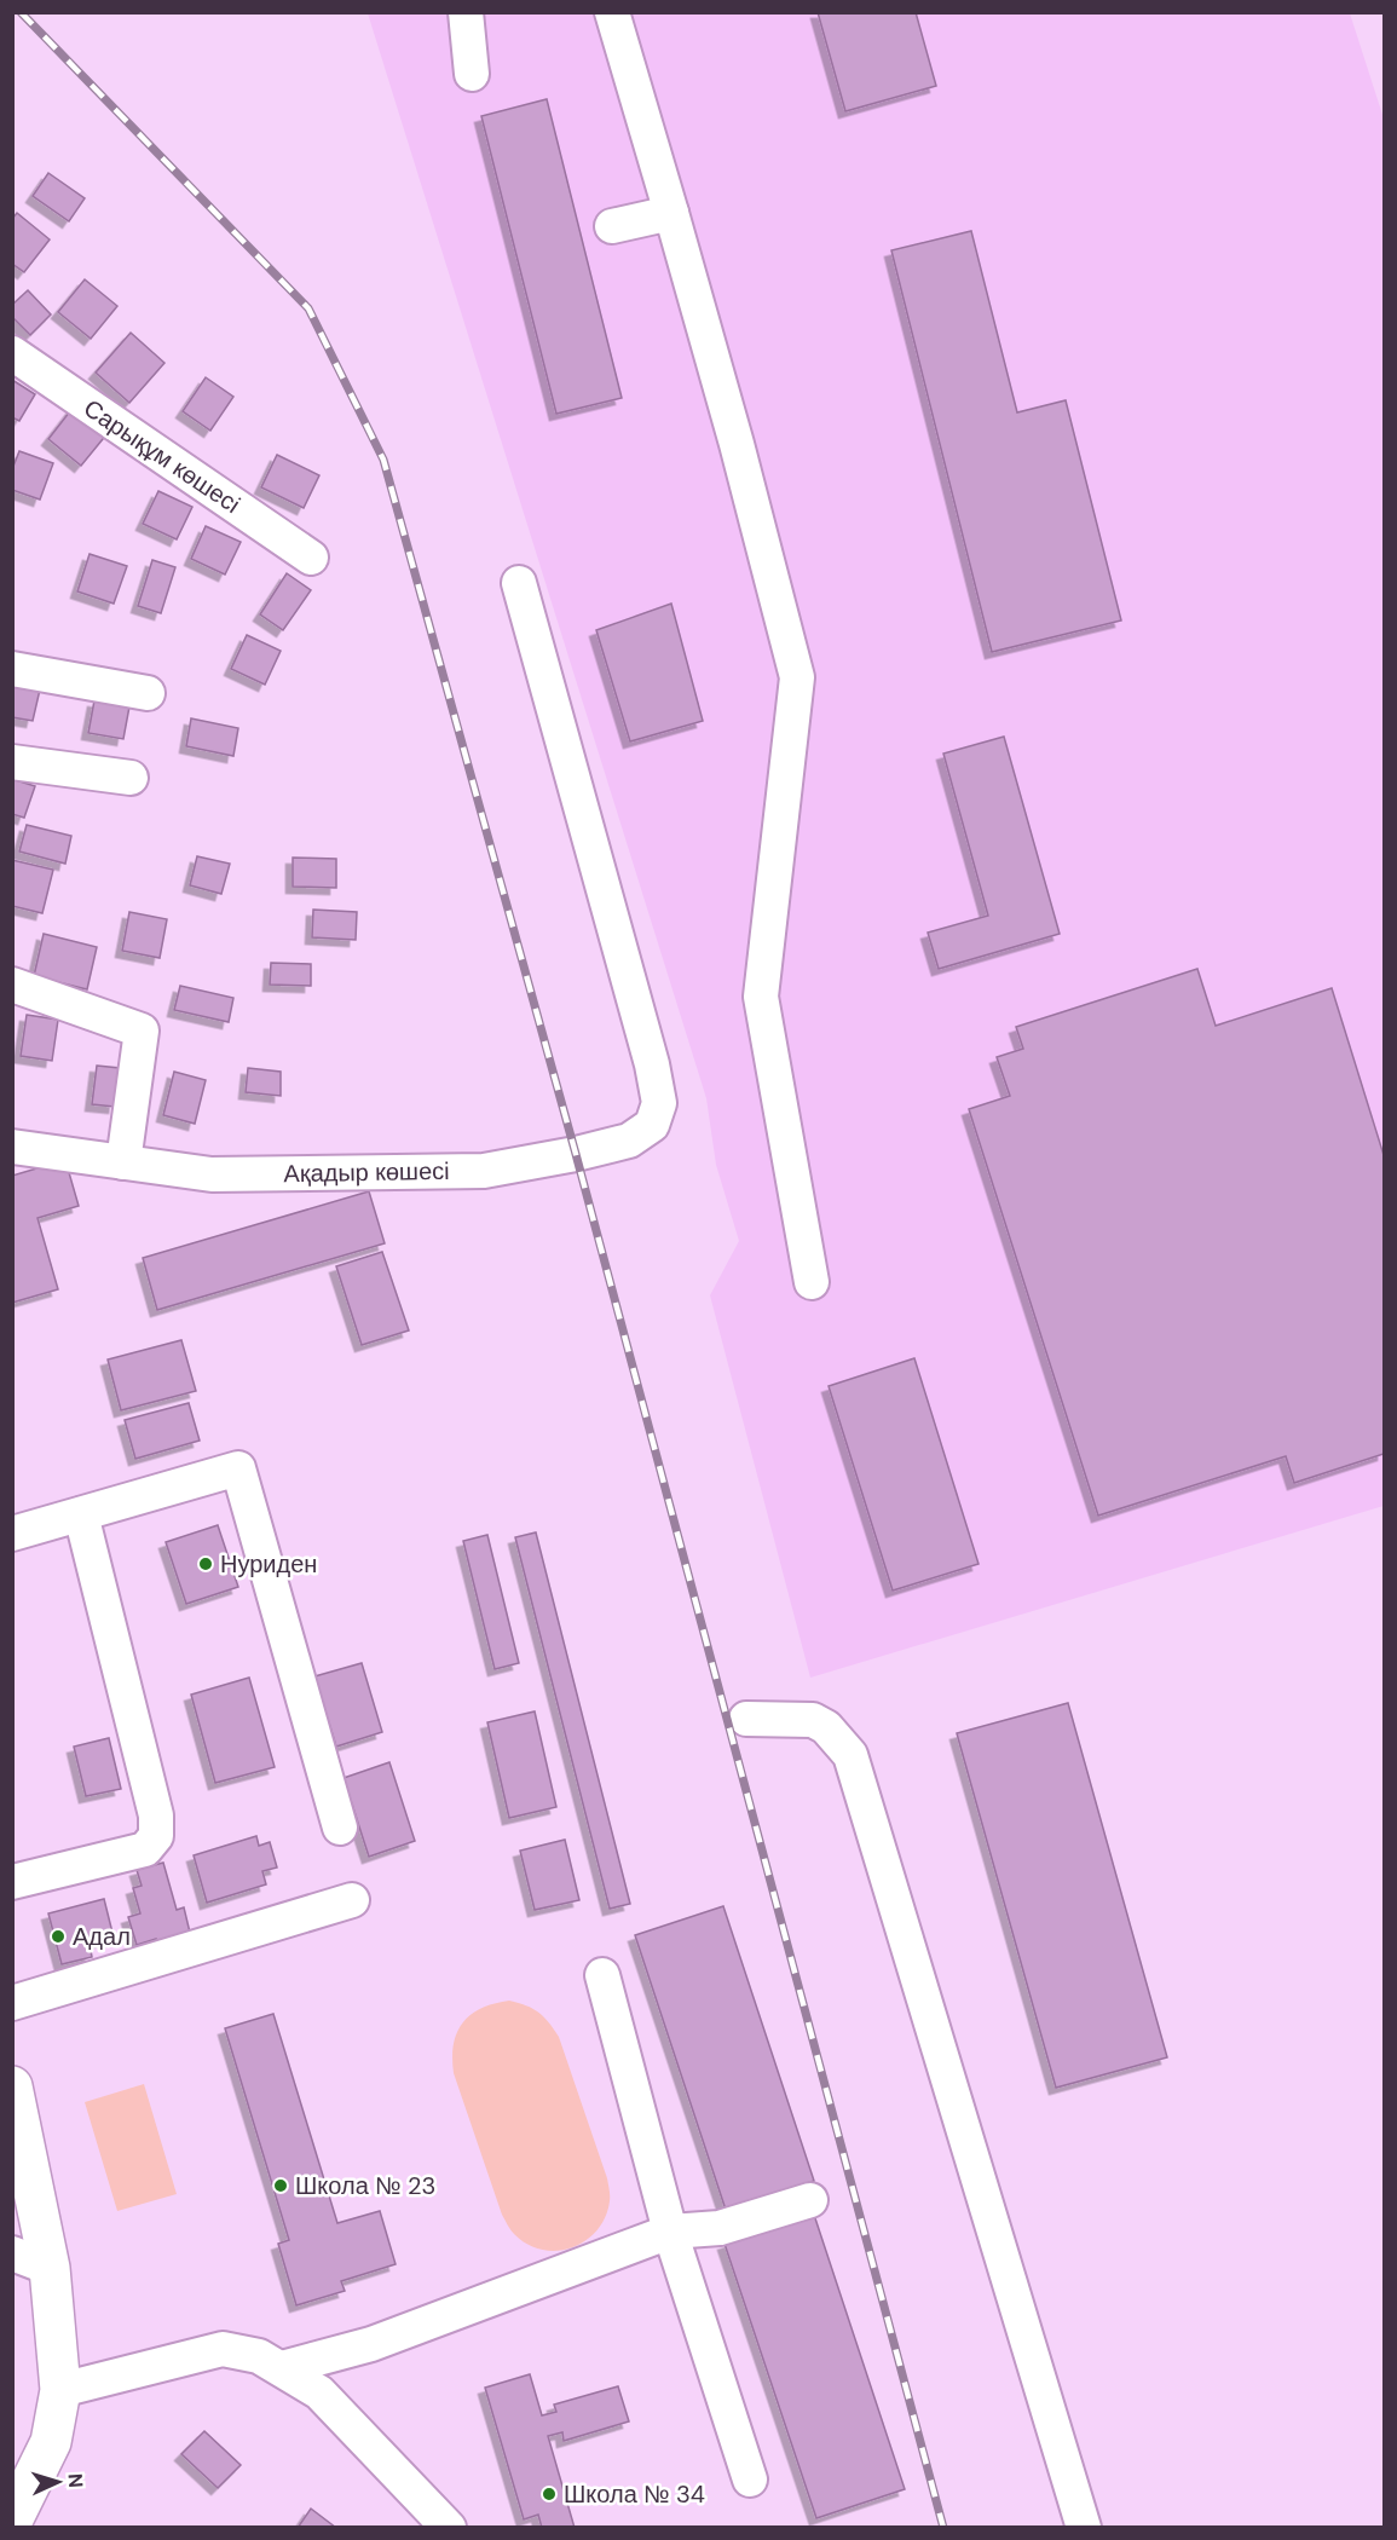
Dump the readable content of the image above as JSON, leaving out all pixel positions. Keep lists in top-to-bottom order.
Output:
{
  "streets": {
    "street": ["Сарықұм көшесі", "Ақадыр көшесі"]
  },
  "places": [
    "Нуриден",
    "Адал",
    "Школа № 23",
    "Школа № 34"
  ],
  "north": "right"
}
